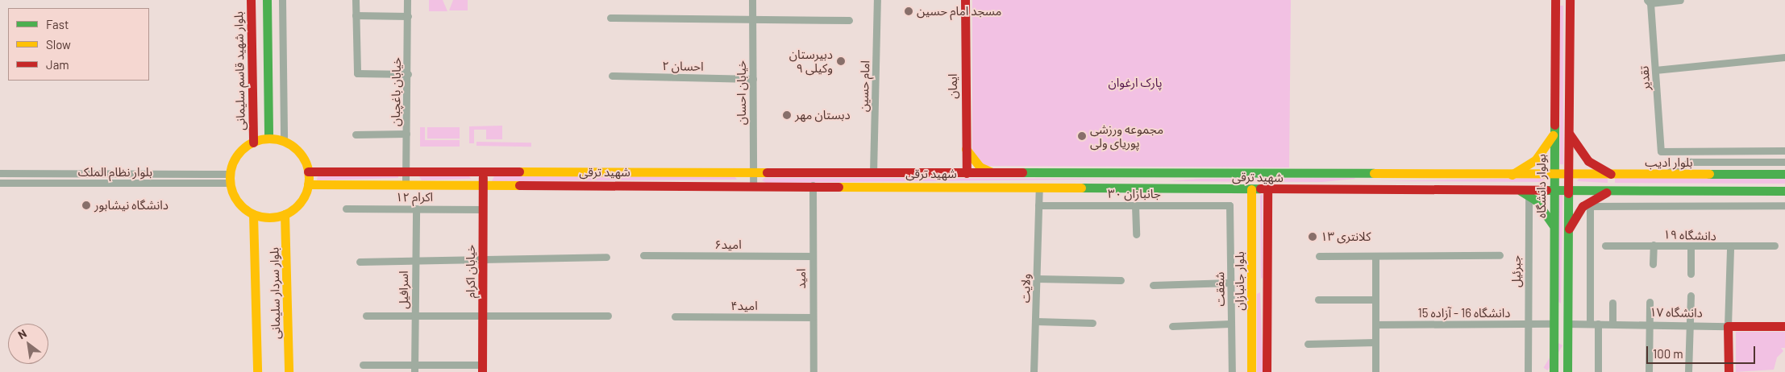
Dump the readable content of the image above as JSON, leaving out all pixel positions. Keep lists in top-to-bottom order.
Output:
{
  "streets": {
    "main road": [
      "بلوار شهید قاسم سلیمانی",
      "ایمان",
      "بلوار ادیب",
      "شهید ترقی",
      "بولوار دانشگاه",
      "خیابان اکرام",
      "بلوار جانبازان",
      "بلوار سردار سلیمانی",
      "دانشگاه ۱۷"
    ],
    "street": [
      "احسان ۲",
      "تقدیر",
      "امام حسین",
      "خیابان باغچبان",
      "خیابان احسان",
      "بلوار نظام الملک",
      "جانبازان ۳۰",
      "اکرام ۱۲",
      "دانشگاه ۱۹",
      "امید۶",
      "جبرئیل",
      "امید",
      "ولایت",
      "شفقت",
      "اسرافیل",
      "امید۴",
      "دانشگاه 16 - آزاده 15"
    ]
  },
  "crossings": [
    ["احسان ۲", "خیابان احسان"],
    ["بلوار شهید قاسم سلیمانی", "بلوار نظام الملک"],
    ["بلوار شهید قاسم سلیمانی", "شهید ترقی"],
    ["بلوار شهید قاسم سلیمانی", "بلوار سردار سلیمانی"],
    ["امام حسین", "شهید ترقی"],
    ["ایمان", "شهید ترقی"],
    ["خیابان باغچبان", "شهید ترقی"],
    ["خیابان احسان", "شهید ترقی"],
    ["بلوار ادیب", "شهید ترقی"],
    ["بلوار ادیب", "بولوار دانشگاه"],
    ["بلوار نظام الملک", "شهید ترقی"],
    ["بلوار نظام الملک", "بلوار سردار سلیمانی"],
    ["شهید ترقی", "بولوار دانشگاه"],
    ["شهید ترقی", "خیابان اکرام"],
    ["شهید ترقی", "جبرئیل"],
    ["شهید ترقی", "امید"],
    ["شهید ترقی", "بلوار جانبازان"],
    ["شهید ترقی", "ولایت"],
    ["شهید ترقی", "بلوار سردار سلیمانی"],
    ["بولوار دانشگاه", "دانشگاه 16 - آزاده 15"],
    ["جانبازان ۳۰", "ولایت"],
    ["جانبازان ۳۰", "شفقت"],
    ["اکرام ۱۲", "خیابان اکرام"],
    ["اکرام ۱۲", "اسرافیل"],
    ["امید۶", "امید"],
    ["جبرئیل", "دانشگاه 16 - آزاده 15"],
    ["امید", "امید۴"]
  ],
  "parks": ["پارک ارغوان"],
  "places": [
    "مسجد امام حسین",
    "دبیرستان وکیلی ۹",
    "دبستان مهر",
    "مجموعه ورزشی پوریای ولی",
    "دانشگاه نیشابور",
    "کلانتری ۱۳"
  ],
  "legend": ["Fast", "Slow", "Jam"],
  "scale_bar": "100 m",
  "north": "top left"
}
